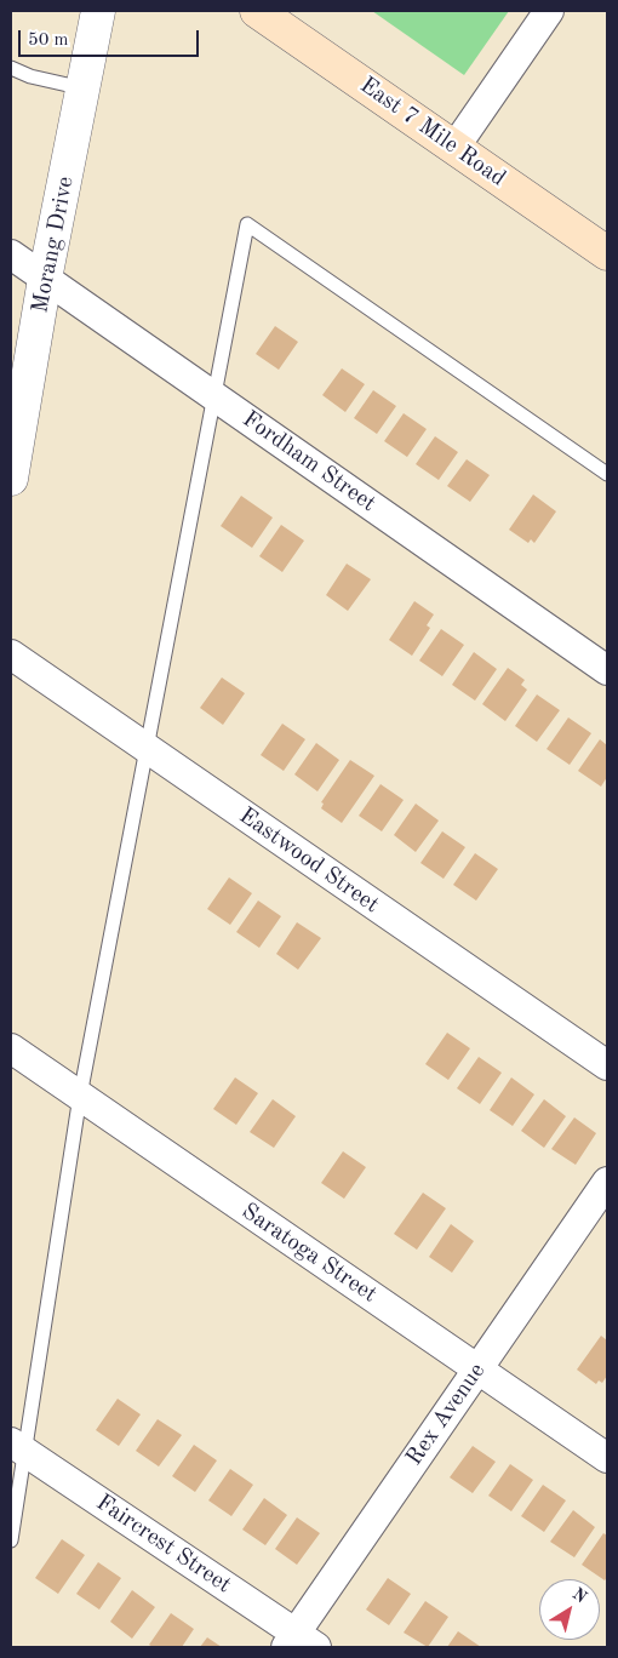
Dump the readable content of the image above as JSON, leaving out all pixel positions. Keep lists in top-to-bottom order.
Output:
{
  "streets": {
    "main road": ["East 7 Mile Road"],
    "street": [
      "Morang Drive",
      "Fordham Street",
      "Eastwood Street",
      "Saratoga Street",
      "Rex Avenue",
      "Faircrest Street"
    ]
  },
  "crossings": [
    ["Morang Drive", "Fordham Street"],
    ["Saratoga Street", "Rex Avenue"],
    ["Rex Avenue", "Faircrest Street"]
  ],
  "scale_bar": "50 m",
  "north": "top right"
}
